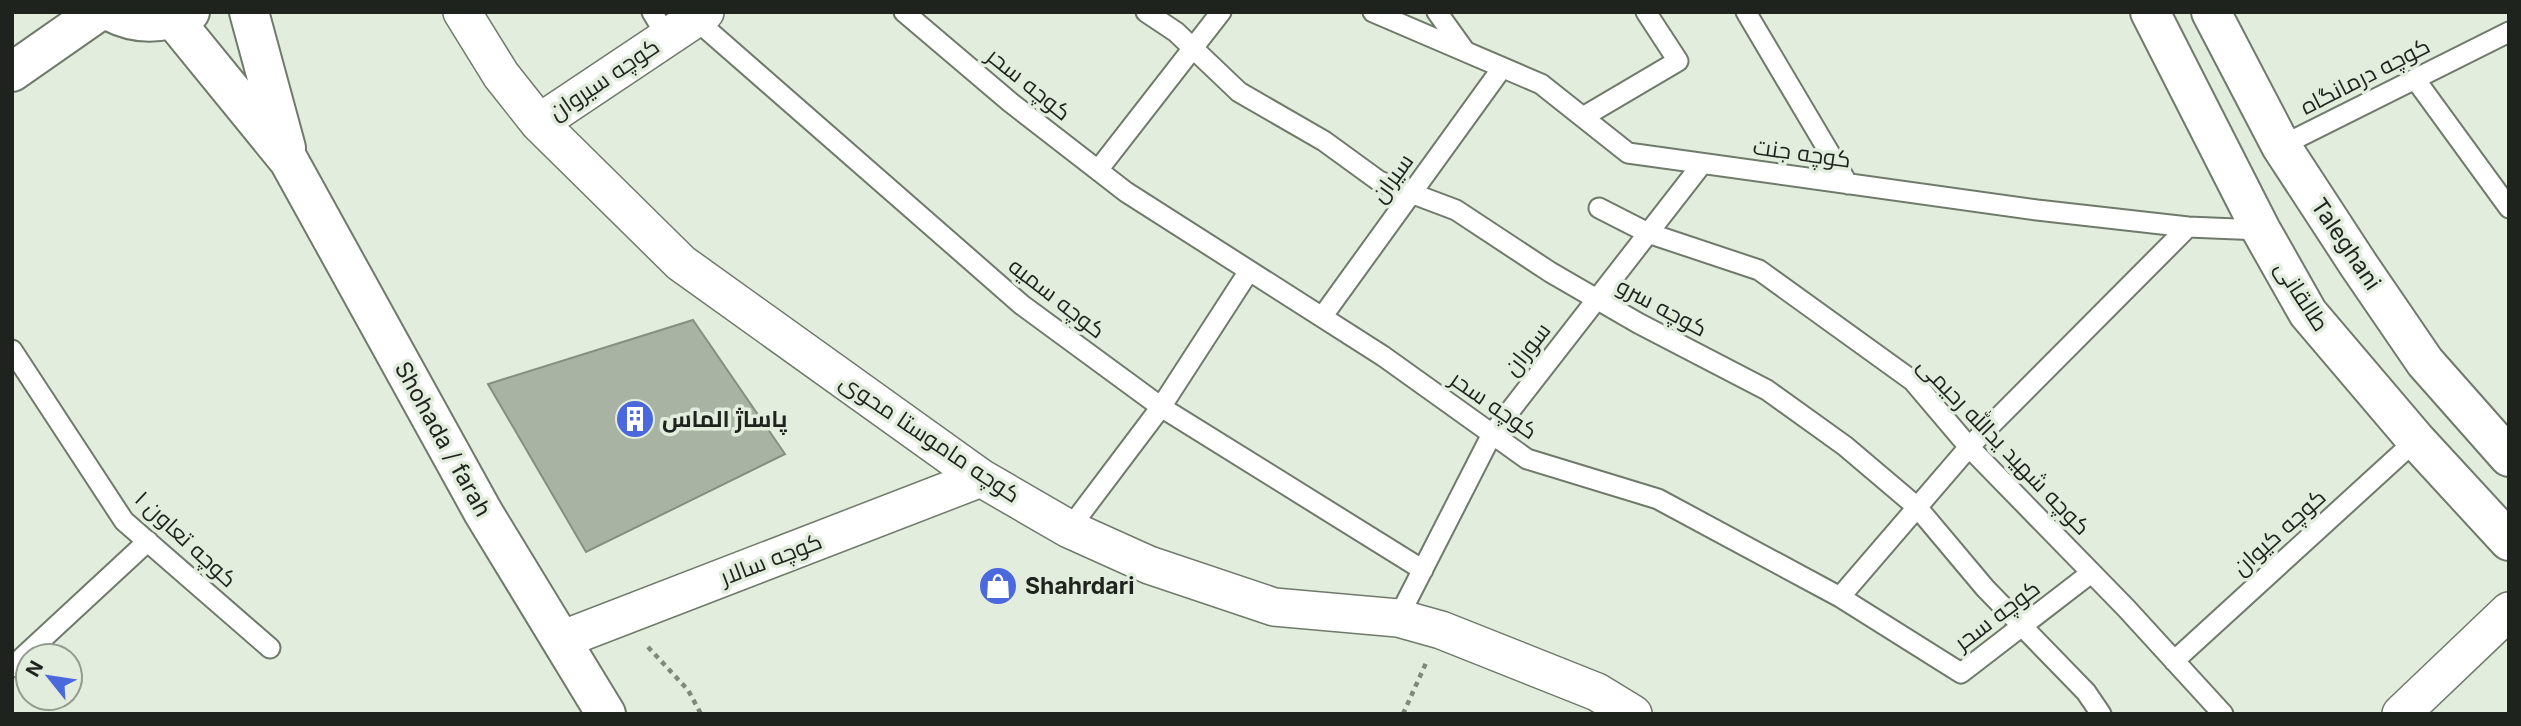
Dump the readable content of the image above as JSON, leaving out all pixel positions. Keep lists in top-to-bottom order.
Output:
{
  "streets": {
    "main road": ["Taleghani", "طالقانی", "Shohada / farah"],
    "street": ["کوچه سیروان", "کوچه ماموستا محوی", "کوچه سالار"],
    "lane": [
      "کوچه درمانگاه",
      "کوچه سحر",
      "کوچه جنت",
      "سیران",
      "کوچه سمیه",
      "کوچه سرو",
      "سوران",
      "کوچه شهید یدالله رحیمی",
      "کوچه کیوان",
      "کوچه تعاون ۱"
    ]
  },
  "crossings": [
    ["کوچه درمانگاه", "Taleghani"],
    ["کوچه سیروان", "کوچه سمیه"],
    ["کوچه سیروان", "کوچه ماموستا محوی"],
    ["کوچه سحر", "سیران"],
    ["کوچه سحر", "کوچه سرو"],
    ["کوچه سحر", "سوران"],
    ["کوچه سحر", "کوچه شهید یدالله رحیمی"],
    ["کوچه جنت", "سیران"],
    ["کوچه جنت", "طالقانی"],
    ["کوچه جنت", "سوران"],
    ["سیران", "کوچه سرو"],
    ["طالقانی", "کوچه کیوان"],
    ["کوچه سمیه", "سوران"],
    ["کوچه سرو", "سوران"],
    ["سوران", "کوچه ماموستا محوی"],
    ["سوران", "کوچه شهید یدالله رحیمی"],
    ["کوچه ماموستا محوی", "کوچه سالار"],
    ["Shohada / farah", "کوچه سالار"],
    ["کوچه شهید یدالله رحیمی", "کوچه کیوان"]
  ],
  "places": {
    "building": ["پاساژ الماس"],
    "shop": ["Shahrdari"]
  },
  "north": "top left"
}
